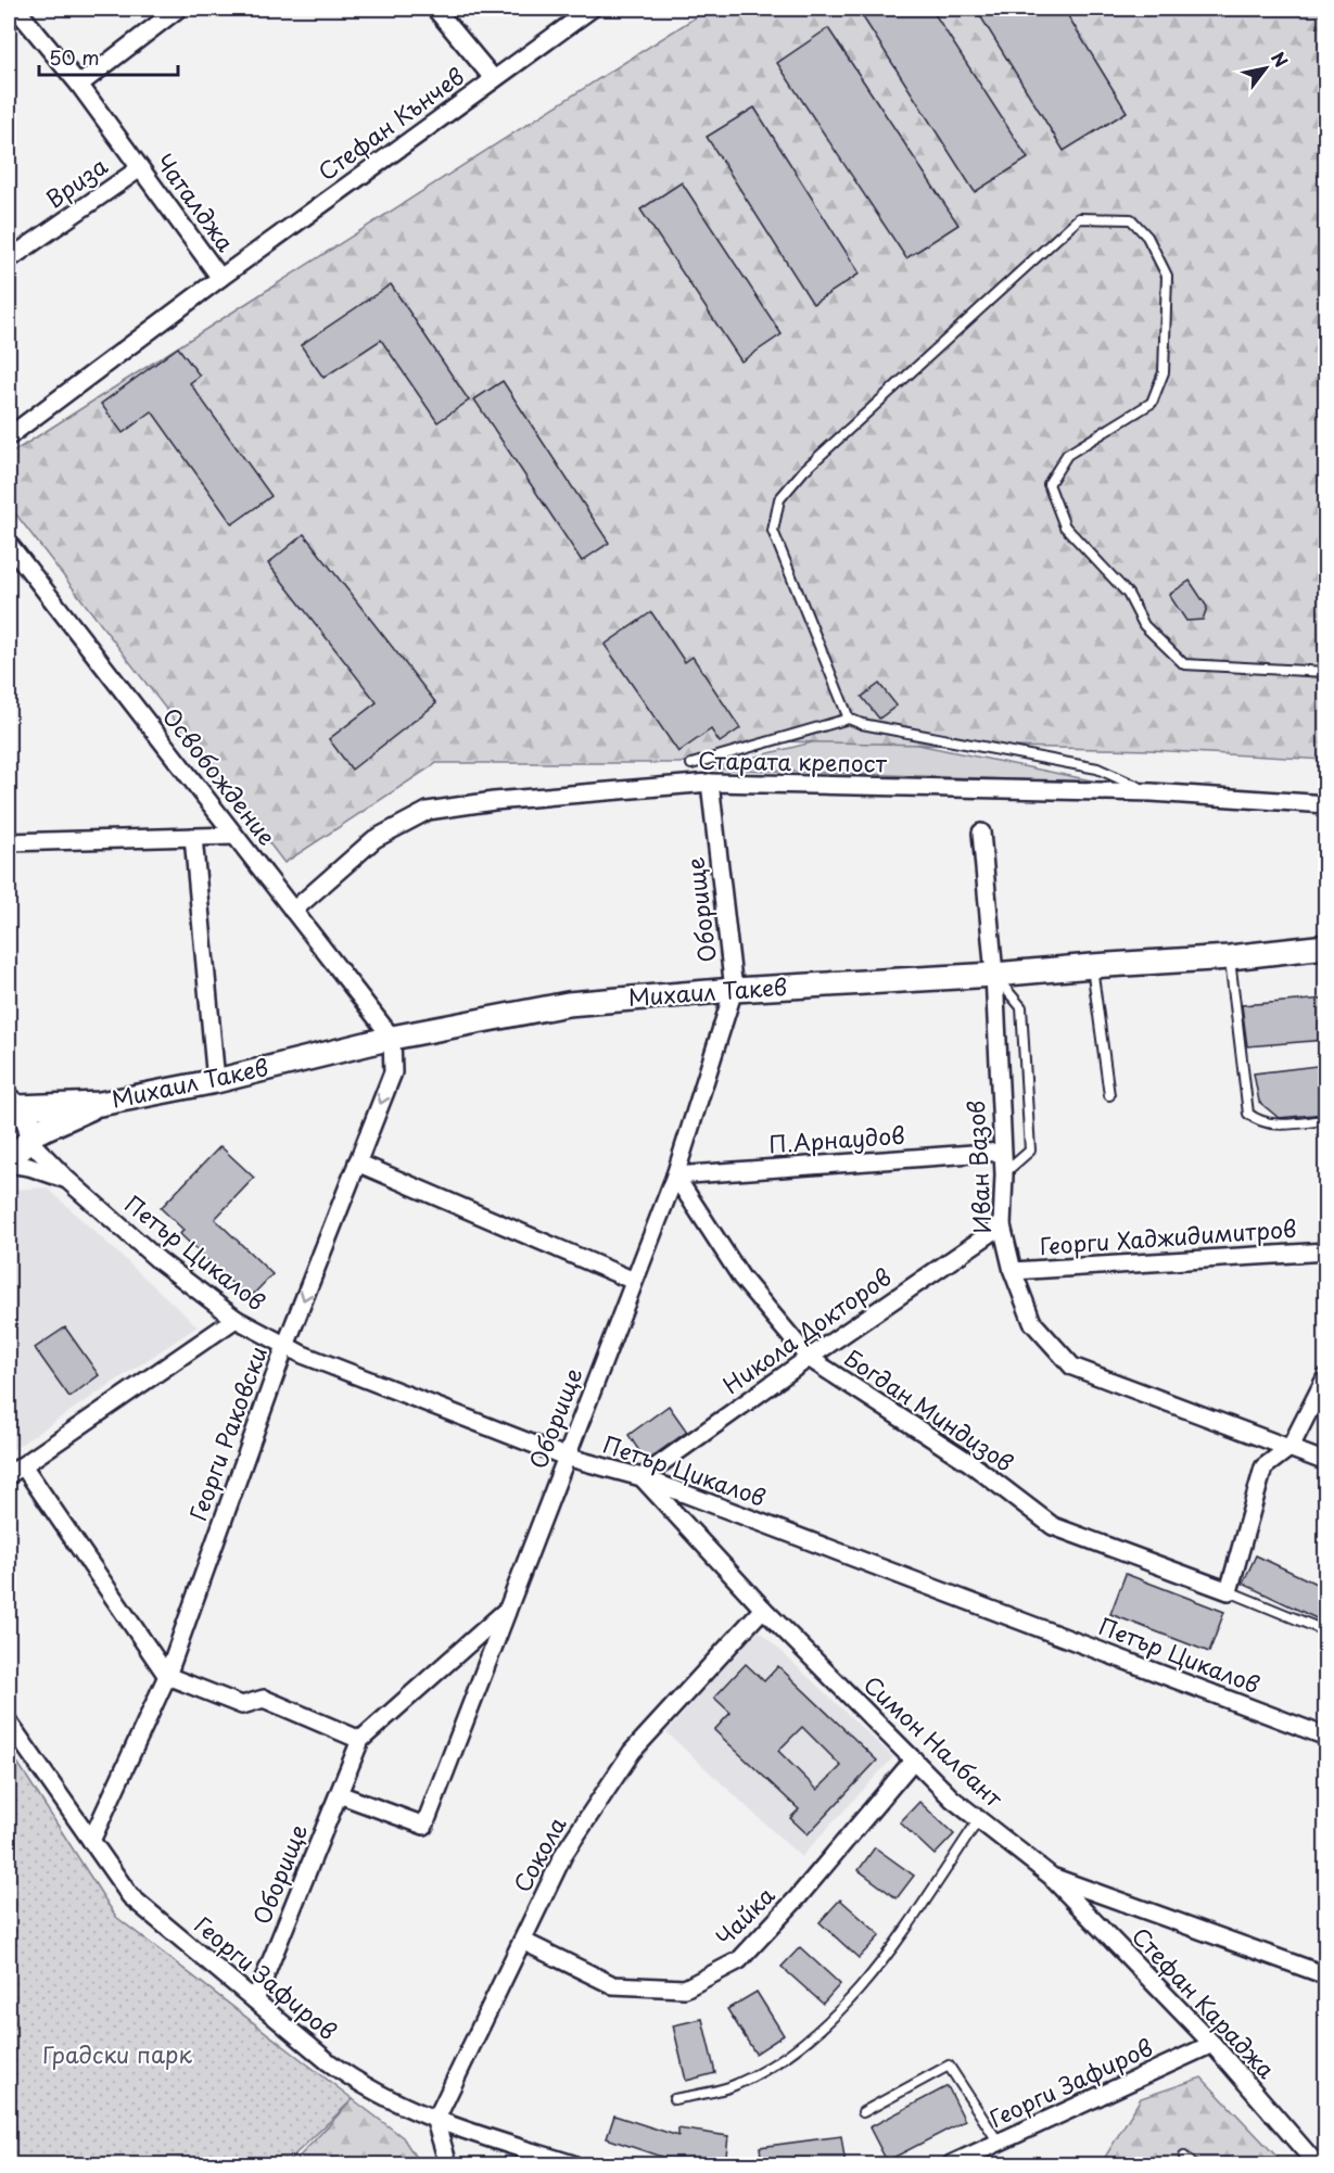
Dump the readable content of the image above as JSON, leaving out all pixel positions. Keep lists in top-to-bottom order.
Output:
{
  "streets": {
    "main road": ["Михаил Такев"],
    "street": [
      "Стефан Кънчев",
      "Вриза",
      "Чаталджа",
      "Старата крепост",
      "Освобождение",
      "Оборище",
      "П.Арнаудов",
      "Иван Вазов",
      "Георги Хаджидимитров",
      "Петър Цикалов",
      "Никола Докторов",
      "Богдан Миндизов",
      "Георги Раковски",
      "Симон Налбант",
      "Сокола",
      "Чайка",
      "Георги Зафиров",
      "Стефан Караджа"
    ]
  },
  "crossings": [
    ["Стефан Кънчев", "Чаталджа"],
    ["Вриза", "Чаталджа"],
    ["Старата крепост", "Освобождение"],
    ["Старата крепост", "Оборище"],
    ["Освобождение", "Михаил Такев"],
    ["Освобождение", "Георги Раковски"],
    ["Оборище", "Михаил Такев"],
    ["Оборище", "П.Арнаудов"],
    ["Оборище", "Петър Цикалов"],
    ["Оборище", "Богдан Миндизов"],
    ["Оборище", "Георги Зафиров"],
    ["Михаил Такев", "Иван Вазов"],
    ["Михаил Такев", "Петър Цикалов"],
    ["Михаил Такев", "Георги Раковски"],
    ["П.Арнаудов", "Иван Вазов"],
    ["П.Арнаудов", "Богдан Миндизов"],
    ["Иван Вазов", "Георги Хаджидимитров"],
    ["Иван Вазов", "Никола Докторов"],
    ["Петър Цикалов", "Никола Докторов"],
    ["Петър Цикалов", "Георги Раковски"],
    ["Петър Цикалов", "Симон Налбант"],
    ["Никола Докторов", "Богдан Миндизов"],
    ["Никола Докторов", "Симон Налбант"],
    ["Георги Раковски", "Георги Зафиров"],
    ["Симон Налбант", "Сокола"],
    ["Симон Налбант", "Чайка"],
    ["Симон Налбант", "Стефан Караджа"],
    ["Сокола", "Чайка"],
    ["Сокола", "Георги Зафиров"],
    ["Георги Зафиров", "Стефан Караджа"]
  ],
  "one_way": ["Георги Раковски"],
  "parks": ["Градски парк"],
  "scale_bar": "50 m",
  "north": "top right"
}
